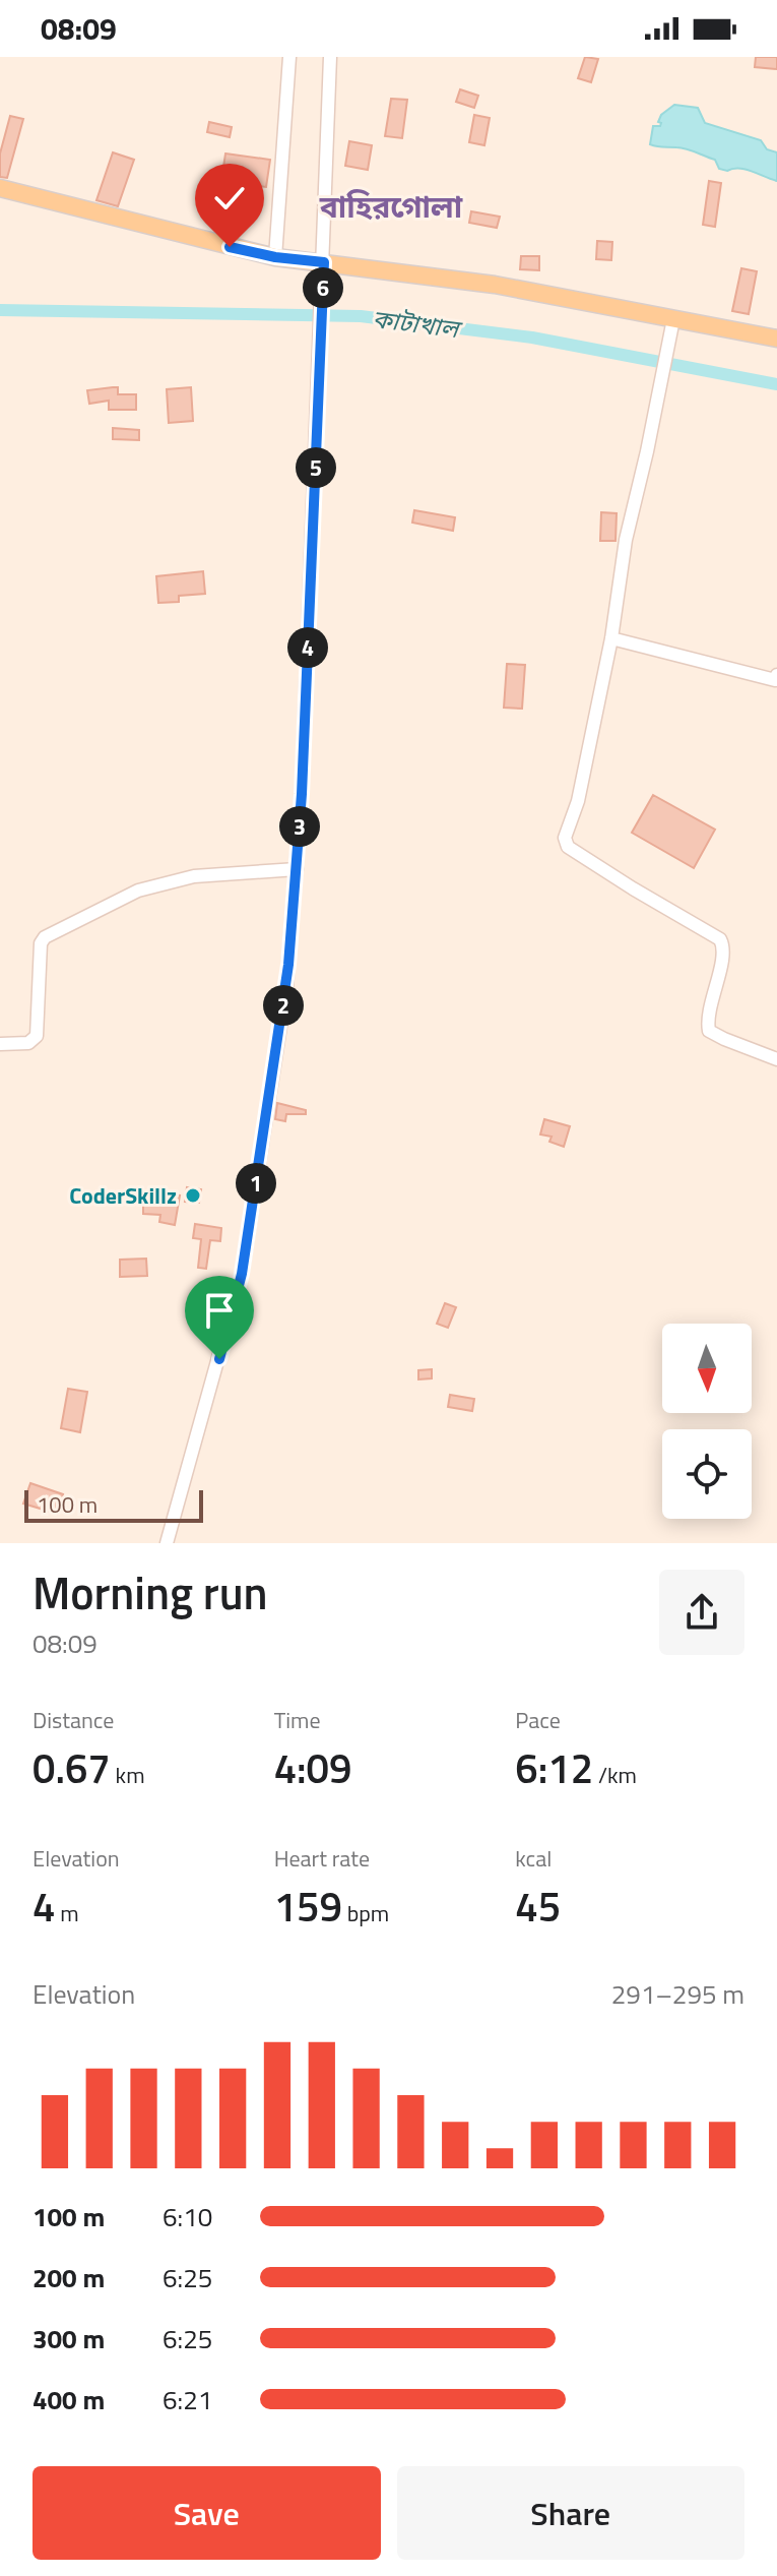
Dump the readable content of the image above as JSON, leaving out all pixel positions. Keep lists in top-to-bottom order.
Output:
{
  "districts": ["বাহিরগোলা"],
  "water": ["কাটাখাল"],
  "places": ["CoderSkillz"],
  "scale_bar": "100 m",
  "north": "bottom",
  "page": {
    "status": "08:09",
    "pins": [
      "6",
      "5",
      "4",
      "3",
      "2",
      "1"
    ],
    "scale": "100 m",
    "heading": ["Morning run", "08:09"],
    "stats": [
      ["Distance", "0.67 km"],
      ["Time", "4:09"],
      ["Pace", "6:12 /km"],
      ["Elevation", "4 m"],
      ["Heart rate", "159 bpm"],
      ["kcal", "45"]
    ],
    "chart": ["Elevation", "291–295 m"],
    "list": [
      {
        "name": "100 m",
        "note": "6:10"
      },
      {
        "name": "200 m",
        "note": "6:25"
      },
      {
        "name": "300 m",
        "note": "6:25"
      },
      {
        "name": "400 m",
        "note": "6:21"
      }
    ],
    "buttons": ["Save", "Share"]
  }
}
